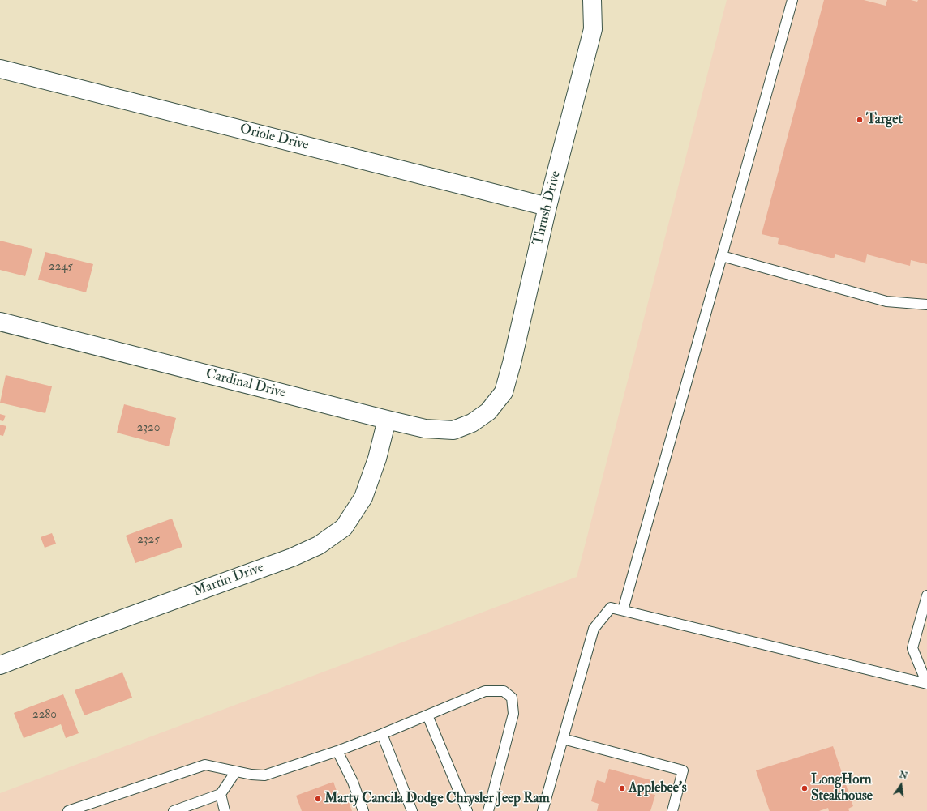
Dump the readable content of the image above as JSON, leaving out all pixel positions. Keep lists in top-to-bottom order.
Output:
{
  "streets": {
    "street": [
      "Oriole Drive",
      "Thrush Drive",
      "Cardinal Drive",
      "Martin Drive"
    ]
  },
  "crossings": [
    ["Oriole Drive", "Thrush Drive"],
    ["Thrush Drive", "Cardinal Drive"],
    ["Cardinal Drive", "Martin Drive"]
  ],
  "places": [
    "Target",
    "Applebee's",
    "LongHorn Steakhouse",
    "Marty Cancila Dodge Chrysler Jeep Ram"
  ],
  "house_numbers": [
    "2245",
    "2320",
    "2325",
    "2280"
  ],
  "north": "top"
}
